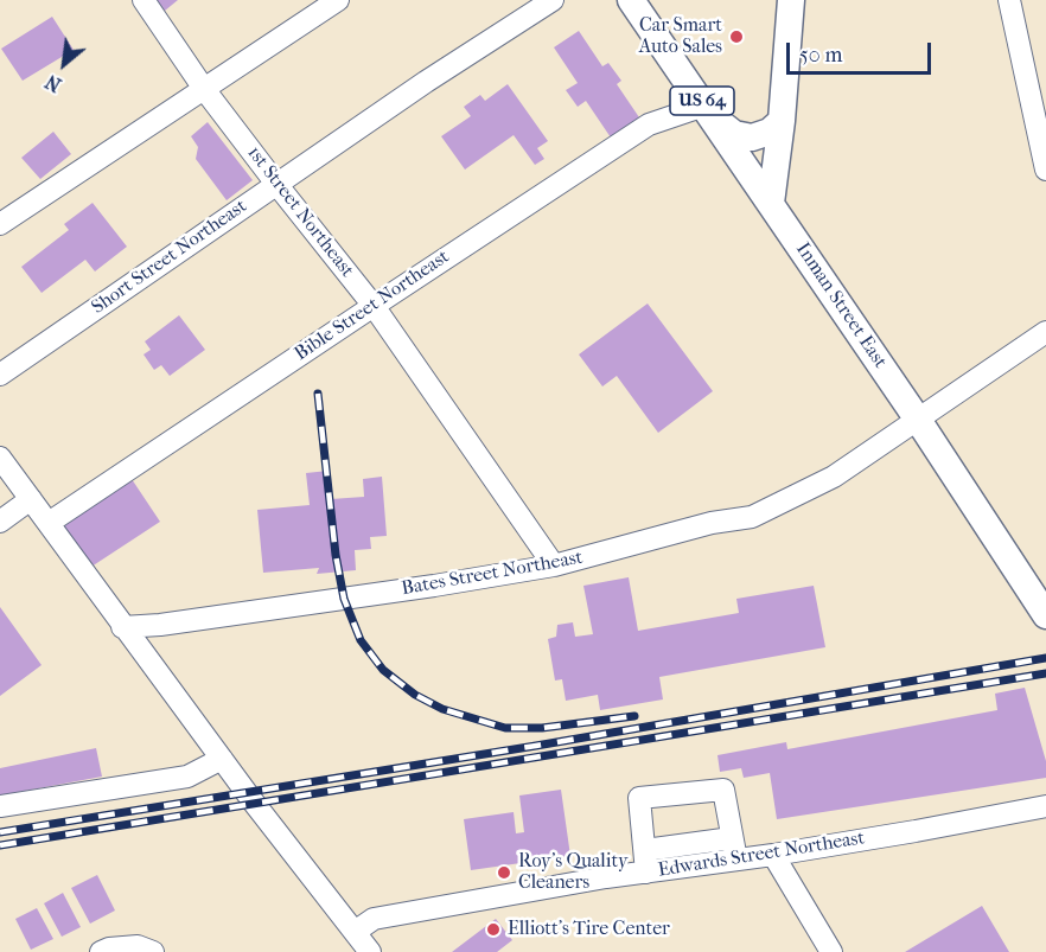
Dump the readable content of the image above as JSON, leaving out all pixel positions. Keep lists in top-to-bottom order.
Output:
{
  "streets": {
    "main road": ["US 64", "Inman Street East"],
    "street": [
      "1st Street Northeast",
      "Short Street Northeast",
      "Bible Street Northeast",
      "Bates Street Northeast",
      "Edwards Street Northeast"
    ]
  },
  "crossings": [
    ["1st Street Northeast", "Short Street Northeast"],
    ["1st Street Northeast", "Bible Street Northeast"],
    ["1st Street Northeast", "Bates Street Northeast"],
    ["Bible Street Northeast", "Inman Street East"],
    ["Inman Street East", "Bates Street Northeast"]
  ],
  "places": ["Car Smart Auto Sales", "Roy's Quality Cleaners", "Elliott's Tire Center"],
  "scale_bar": "50 m",
  "north": "bottom left"
}
